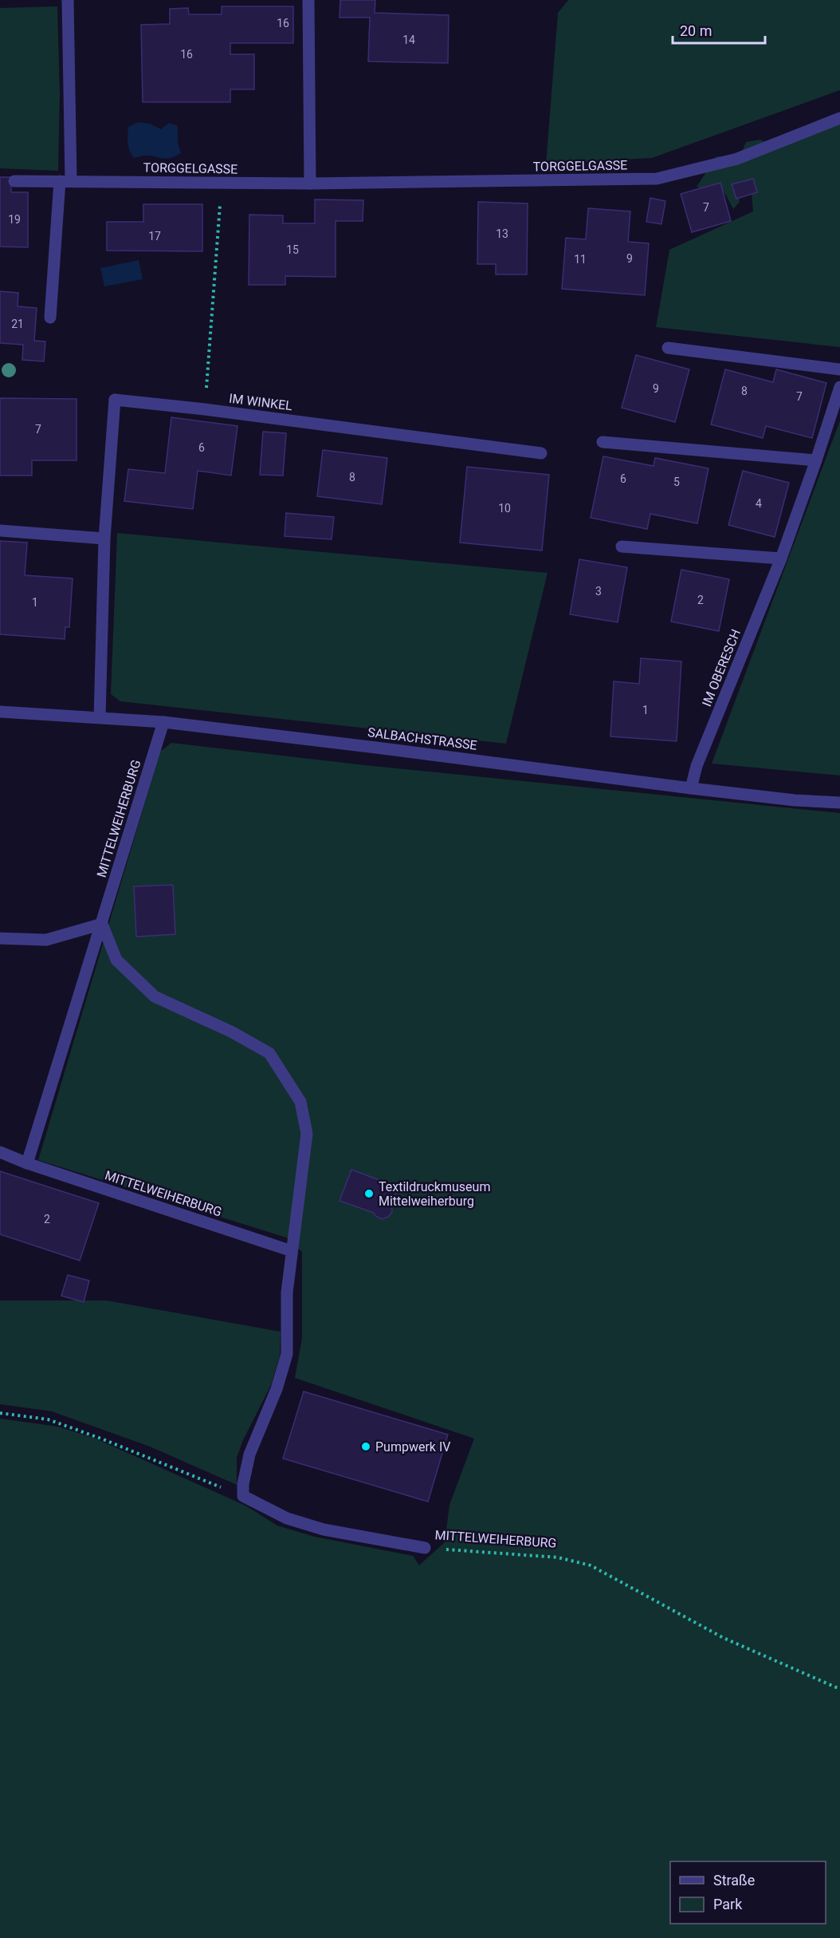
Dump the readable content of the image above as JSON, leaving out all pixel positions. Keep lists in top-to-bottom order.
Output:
{
  "streets": {
    "street": [
      "TORGGELGASSE",
      "IM WINKEL",
      "IM OBERESCH",
      "SALBACHSTRASSE",
      "MITTELWEIHERBURG"
    ]
  },
  "crossings": [
    ["IM WINKEL", "SALBACHSTRASSE"],
    ["IM OBERESCH", "SALBACHSTRASSE"],
    ["SALBACHSTRASSE", "MITTELWEIHERBURG"]
  ],
  "places": ["Textildruckmuseum Mittelweiherburg", "Pumpwerk IV"],
  "house_numbers": [
    "16",
    "14",
    "16",
    "7",
    "19",
    "13",
    "17",
    "15",
    "9",
    "11",
    "21",
    "9",
    "8",
    "7",
    "7",
    "6",
    "8",
    "6",
    "5",
    "4",
    "10",
    "3",
    "2",
    "1",
    "1",
    "2"
  ],
  "legend": ["Straße", "Park"],
  "scale_bar": "20 m"
}
